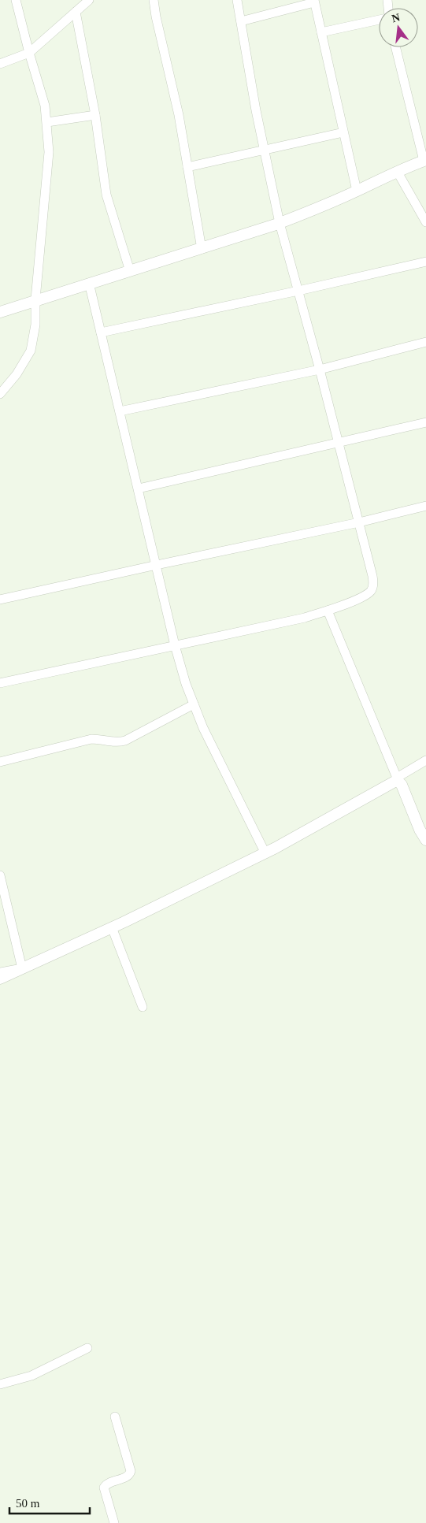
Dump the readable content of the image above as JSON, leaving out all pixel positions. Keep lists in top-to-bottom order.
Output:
{
  "scale_bar": "50 m",
  "north": "top"
}
